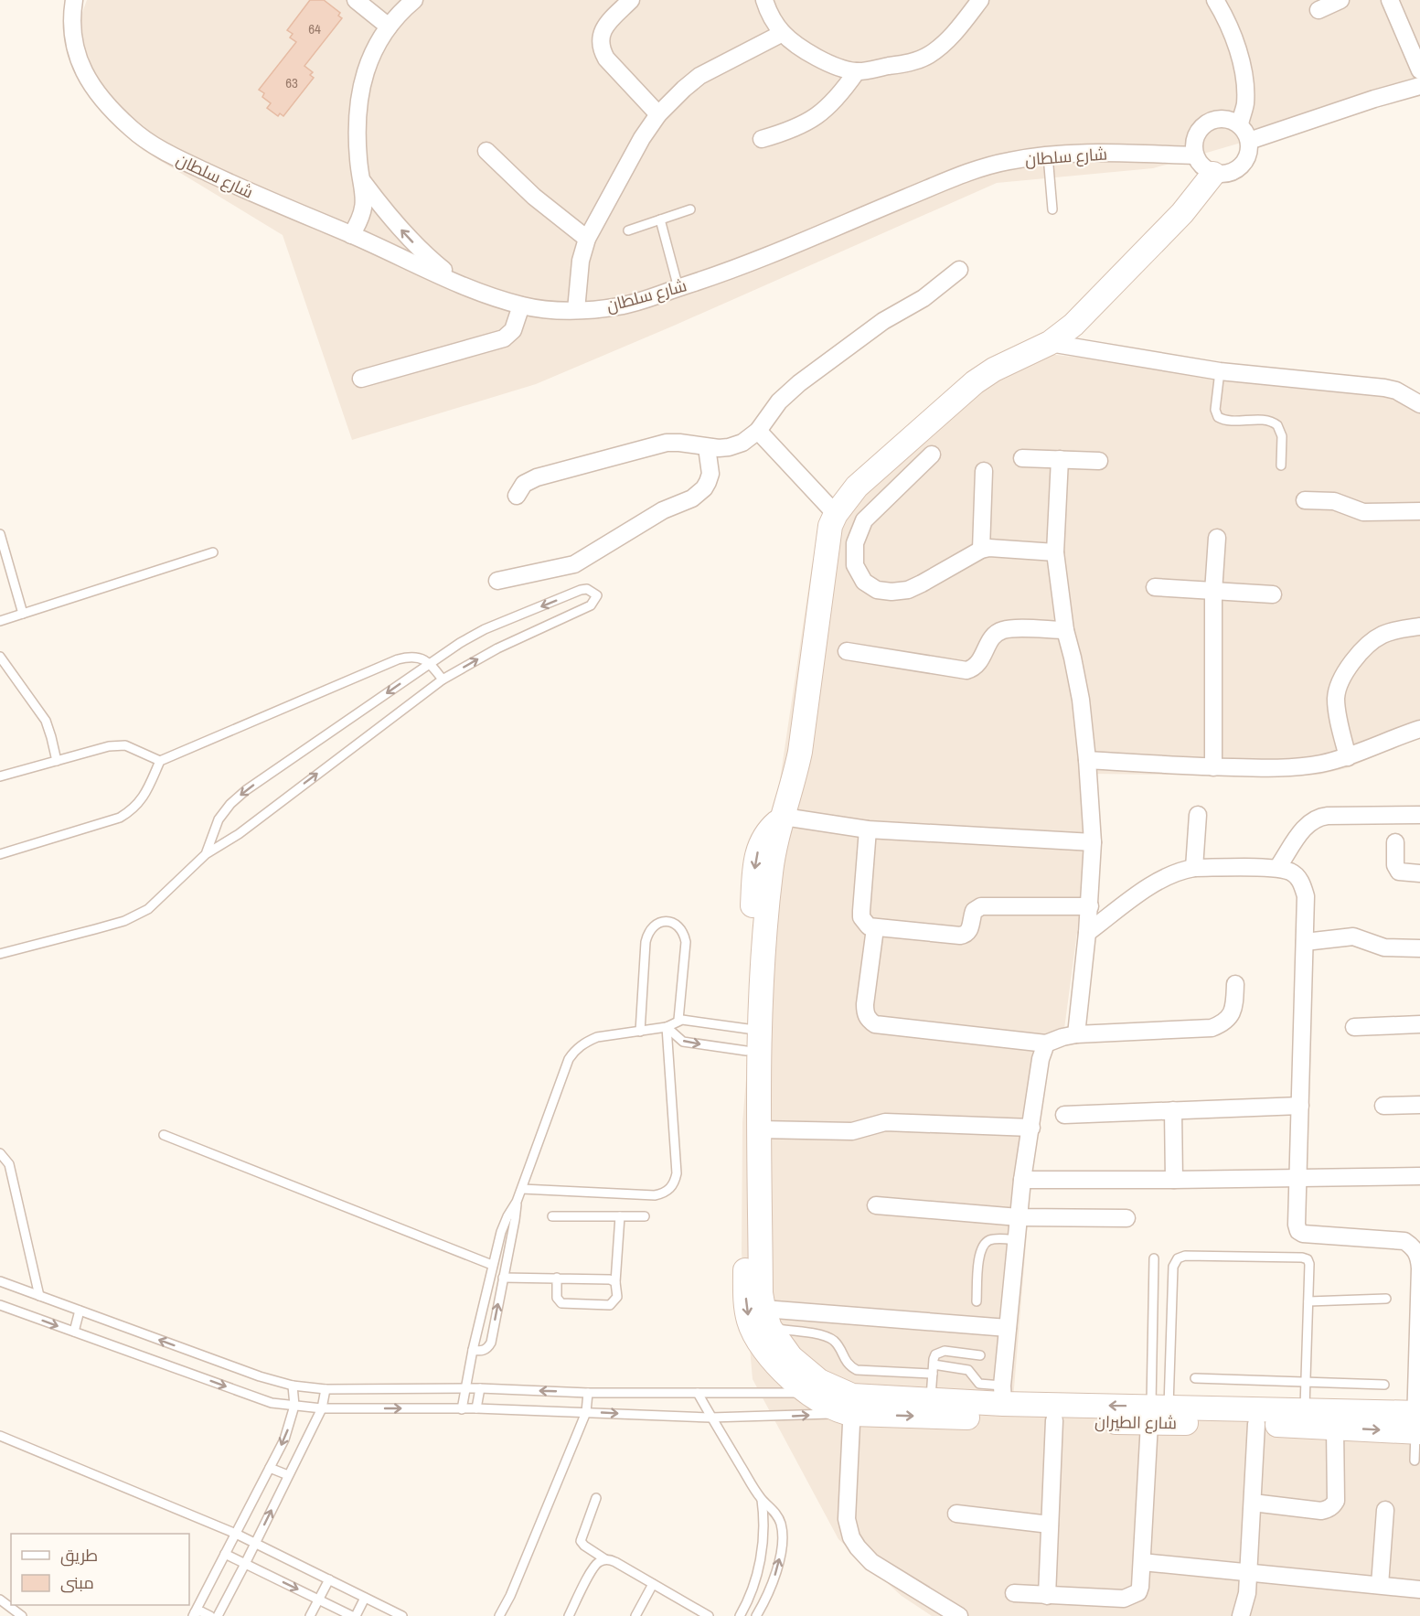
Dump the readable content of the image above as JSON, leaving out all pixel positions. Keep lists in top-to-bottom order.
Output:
{
  "streets": {
    "street": ["شارع سلطان", "شارع الطيران"]
  },
  "house_numbers": ["64", "63"],
  "legend": ["طريق", "مبنى"]
}
